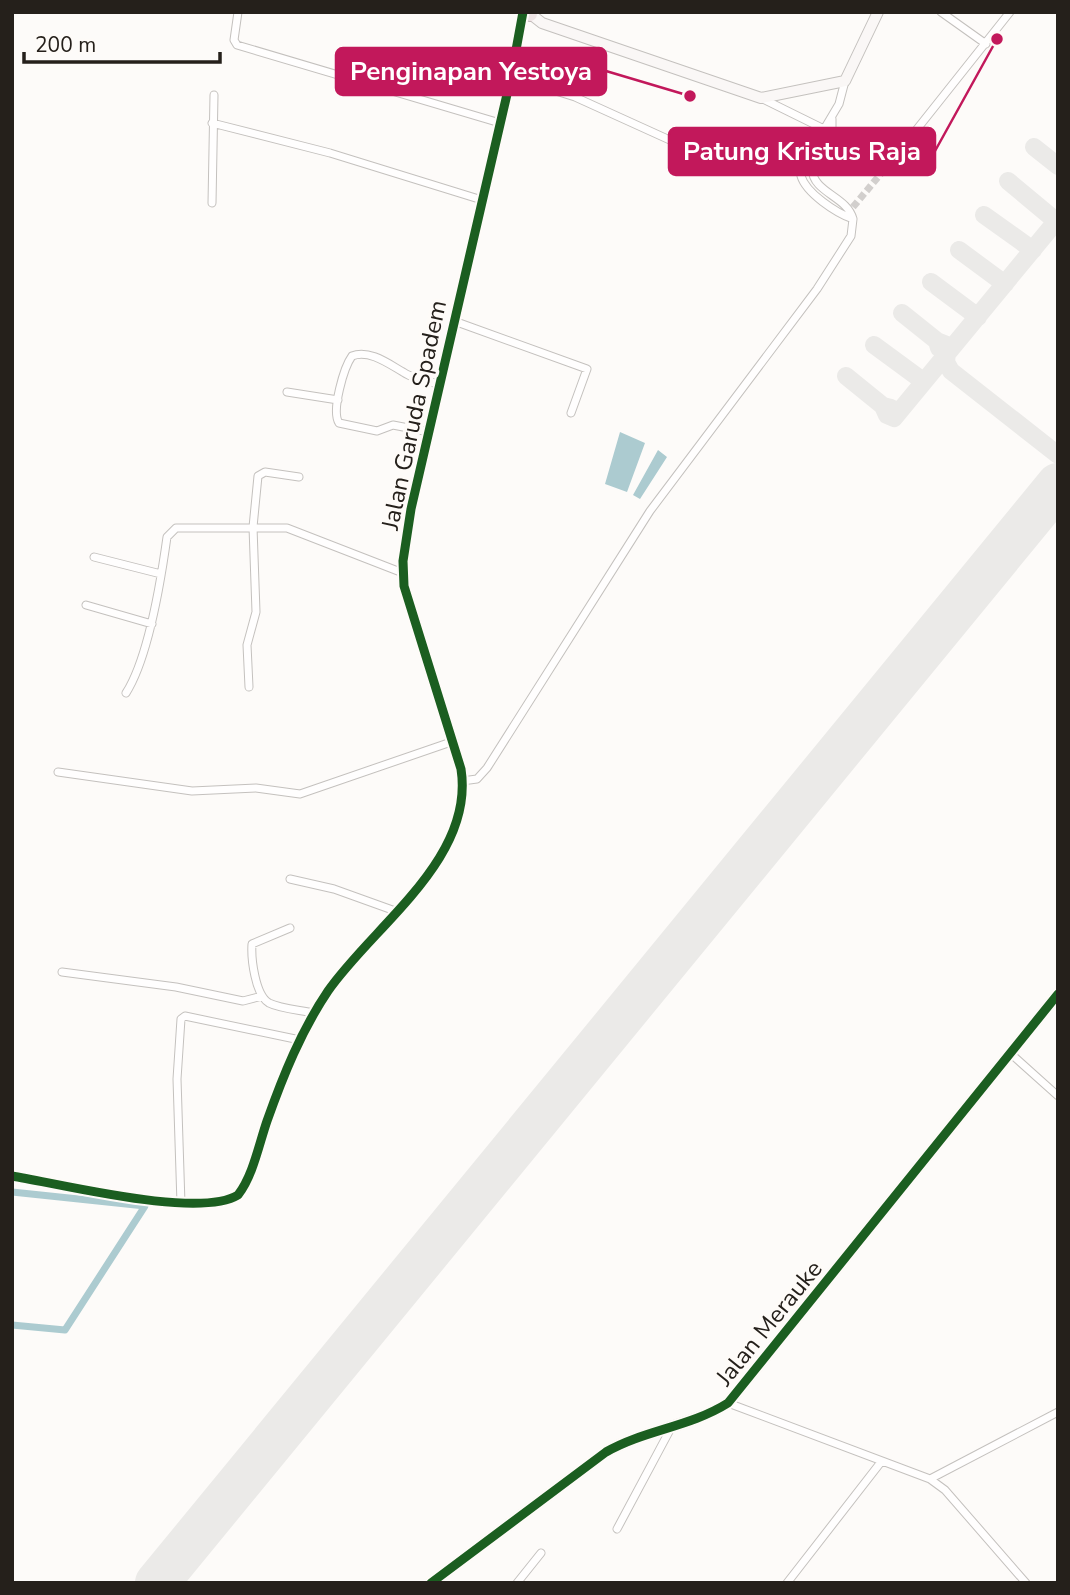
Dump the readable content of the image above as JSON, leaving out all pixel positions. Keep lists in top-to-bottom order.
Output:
{
  "streets": {
    "street": ["Jalan Garuda Spadem", "Jalan Merauke"]
  },
  "places": ["Patung Kristus Raja", "Penginapan Yestoya"],
  "scale_bar": "200 m"
}
